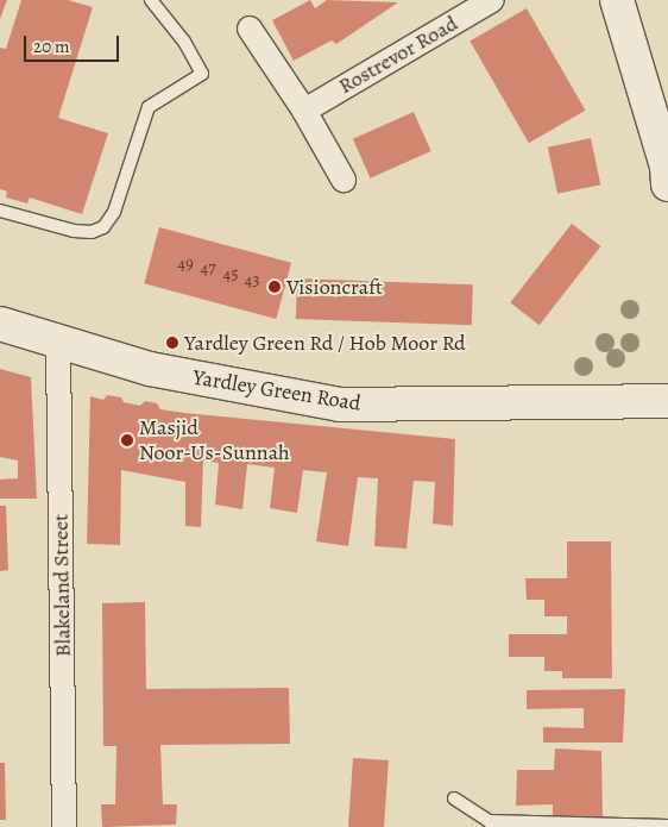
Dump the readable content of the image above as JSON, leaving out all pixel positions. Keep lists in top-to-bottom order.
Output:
{
  "streets": {
    "street": ["Rostrevor Road", "Yardley Green Road", "Blakeland Street"]
  },
  "crossings": [
    ["Yardley Green Road", "Blakeland Street"]
  ],
  "places": ["Visioncraft", "Yardley Green Rd / Hob Moor Rd", "Masjid Noor-Us-Sunnah"],
  "house_numbers": [
    "49",
    "47",
    "45",
    "43"
  ],
  "scale_bar": "20 m"
}
